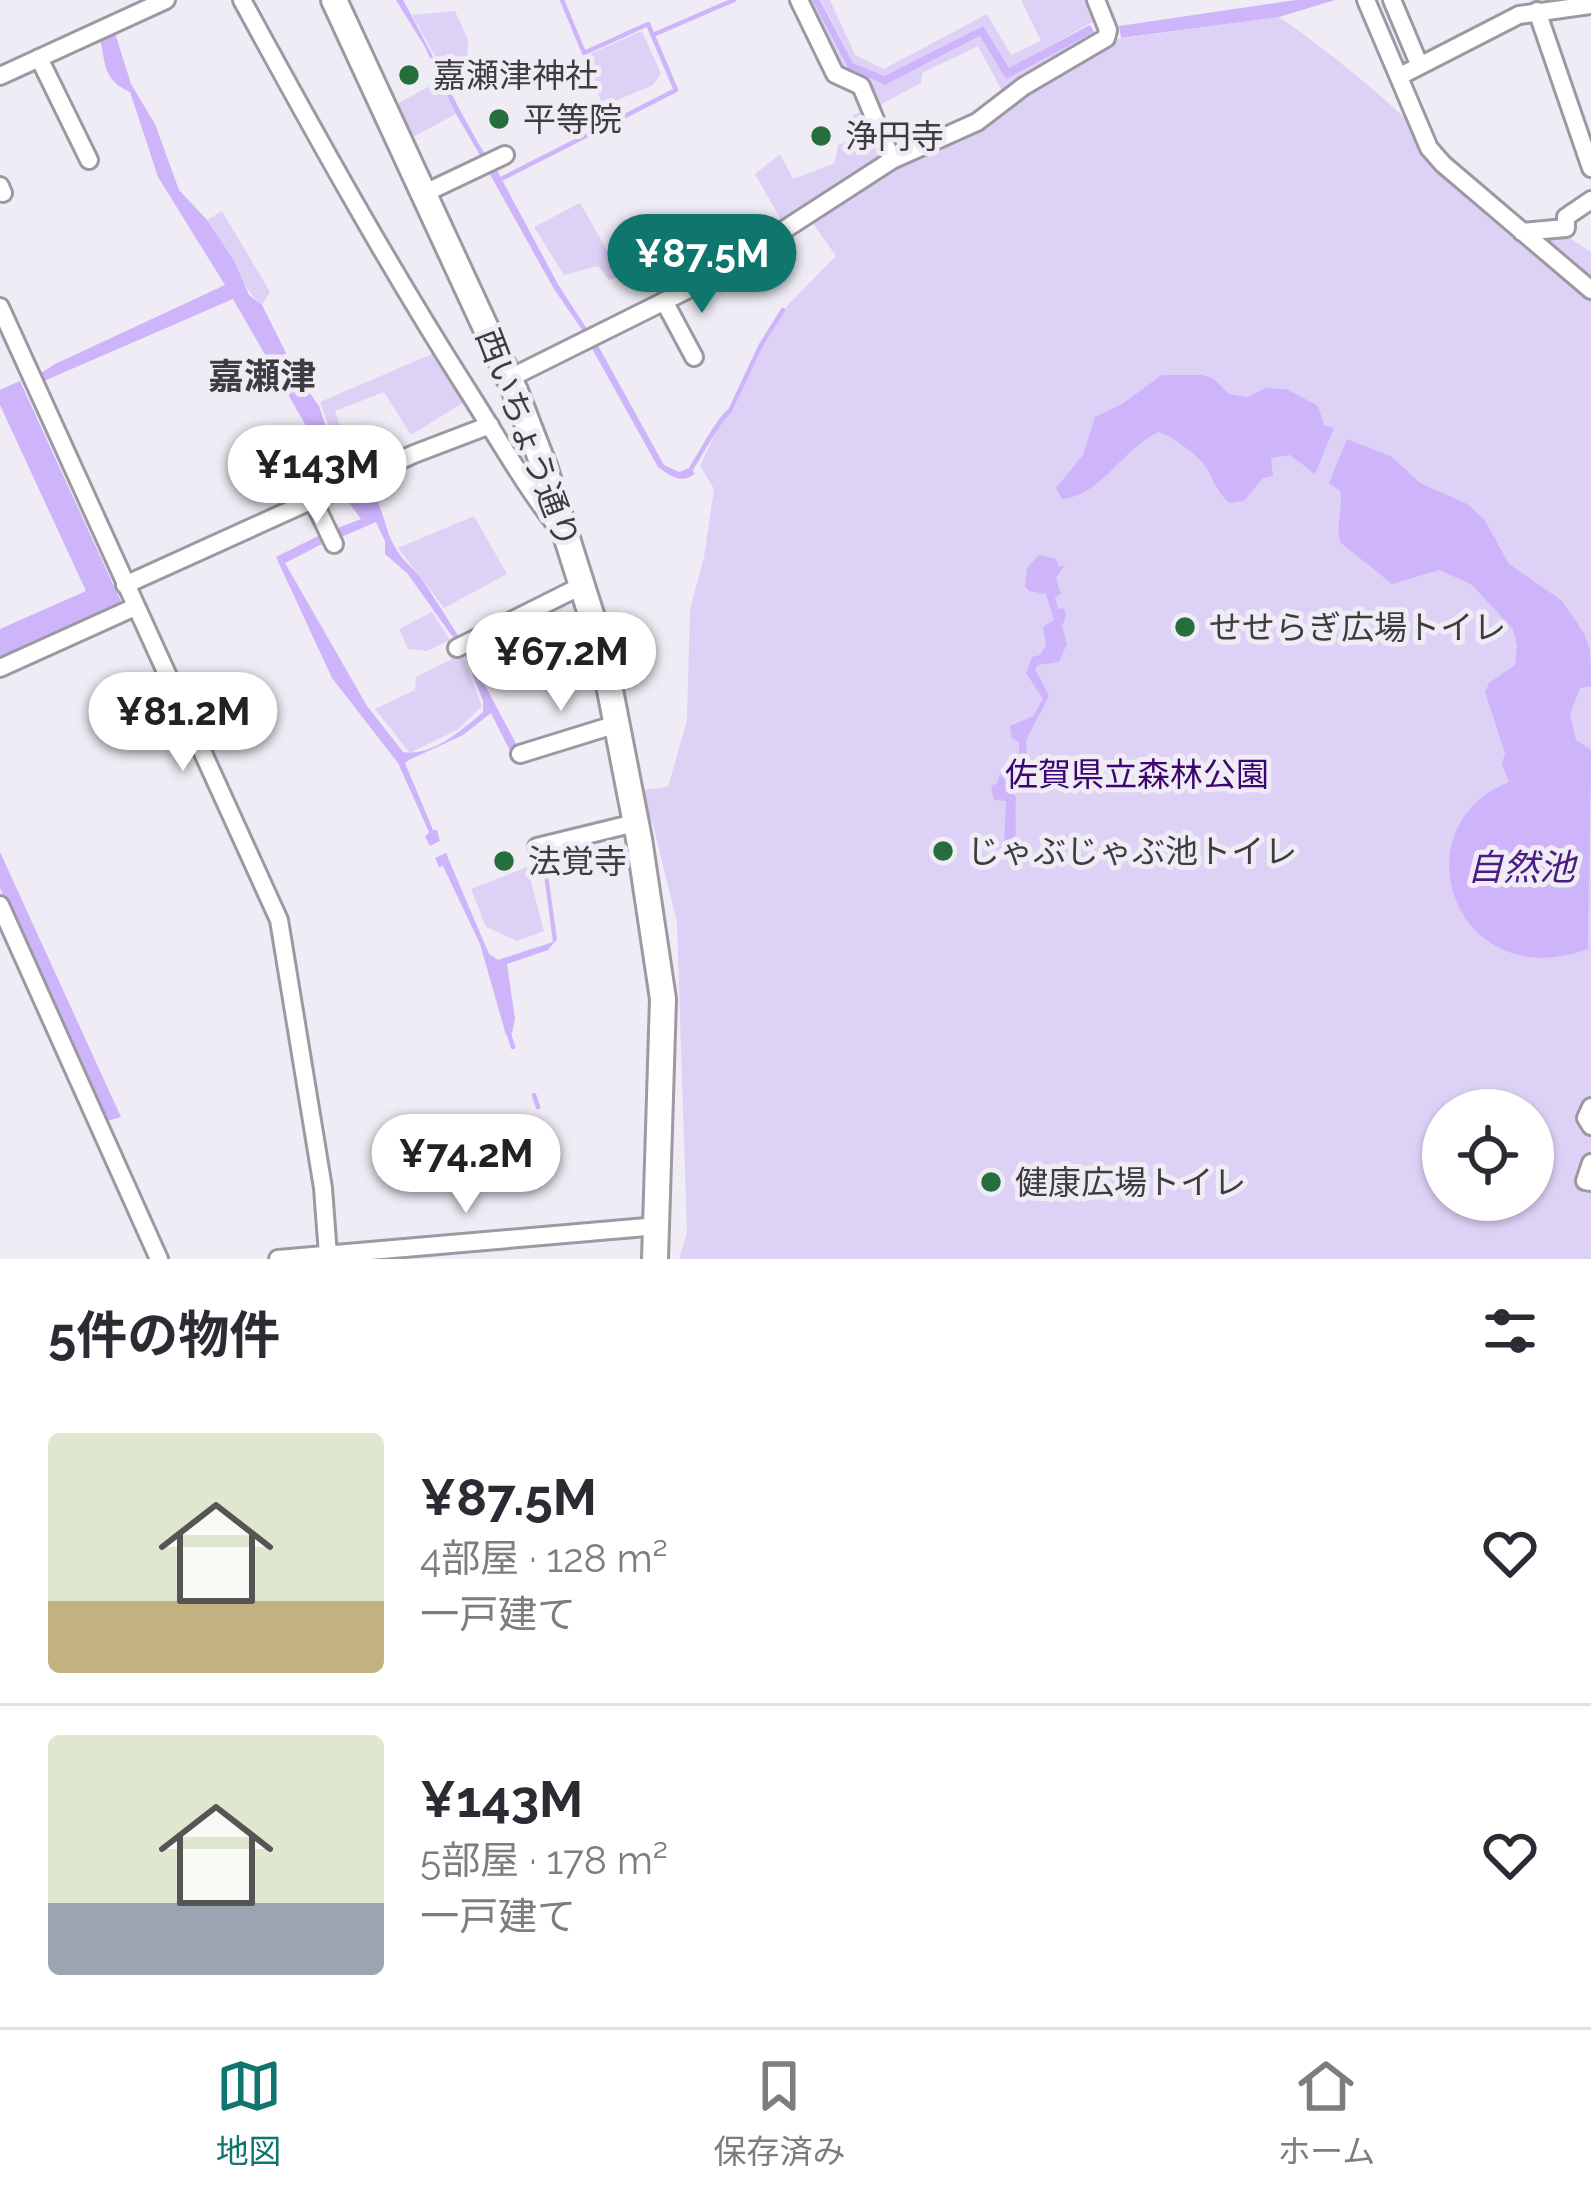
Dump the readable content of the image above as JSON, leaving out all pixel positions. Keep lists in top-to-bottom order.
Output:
{
  "streets": {
    "highway": ["西いちょう通り"]
  },
  "districts": ["嘉瀬津"],
  "water": ["自然池"],
  "parks": ["佐賀県立森林公園"],
  "places": [
    "嘉瀬津神社",
    "平等院",
    "浄円寺",
    "せせらぎ広場トイレ",
    "じゃぶじゃぶ池トイレ",
    "法覚寺",
    "健康広場トイレ"
  ],
  "page": {
    "price": [
      "¥87.5M",
      "¥143M",
      "¥67.2M",
      "¥81.2M",
      "¥74.2M"
    ],
    "heading": "5件の物件",
    "list": [
      {
        "name": "¥87.5M",
        "note": "4部屋 · 128 m² · 一戸建て"
      },
      {
        "name": "¥143M",
        "note": "5部屋 · 178 m² · 一戸建て"
      }
    ],
    "tabs": ["地図", "保存済み", "ホーム"]
  }
}
